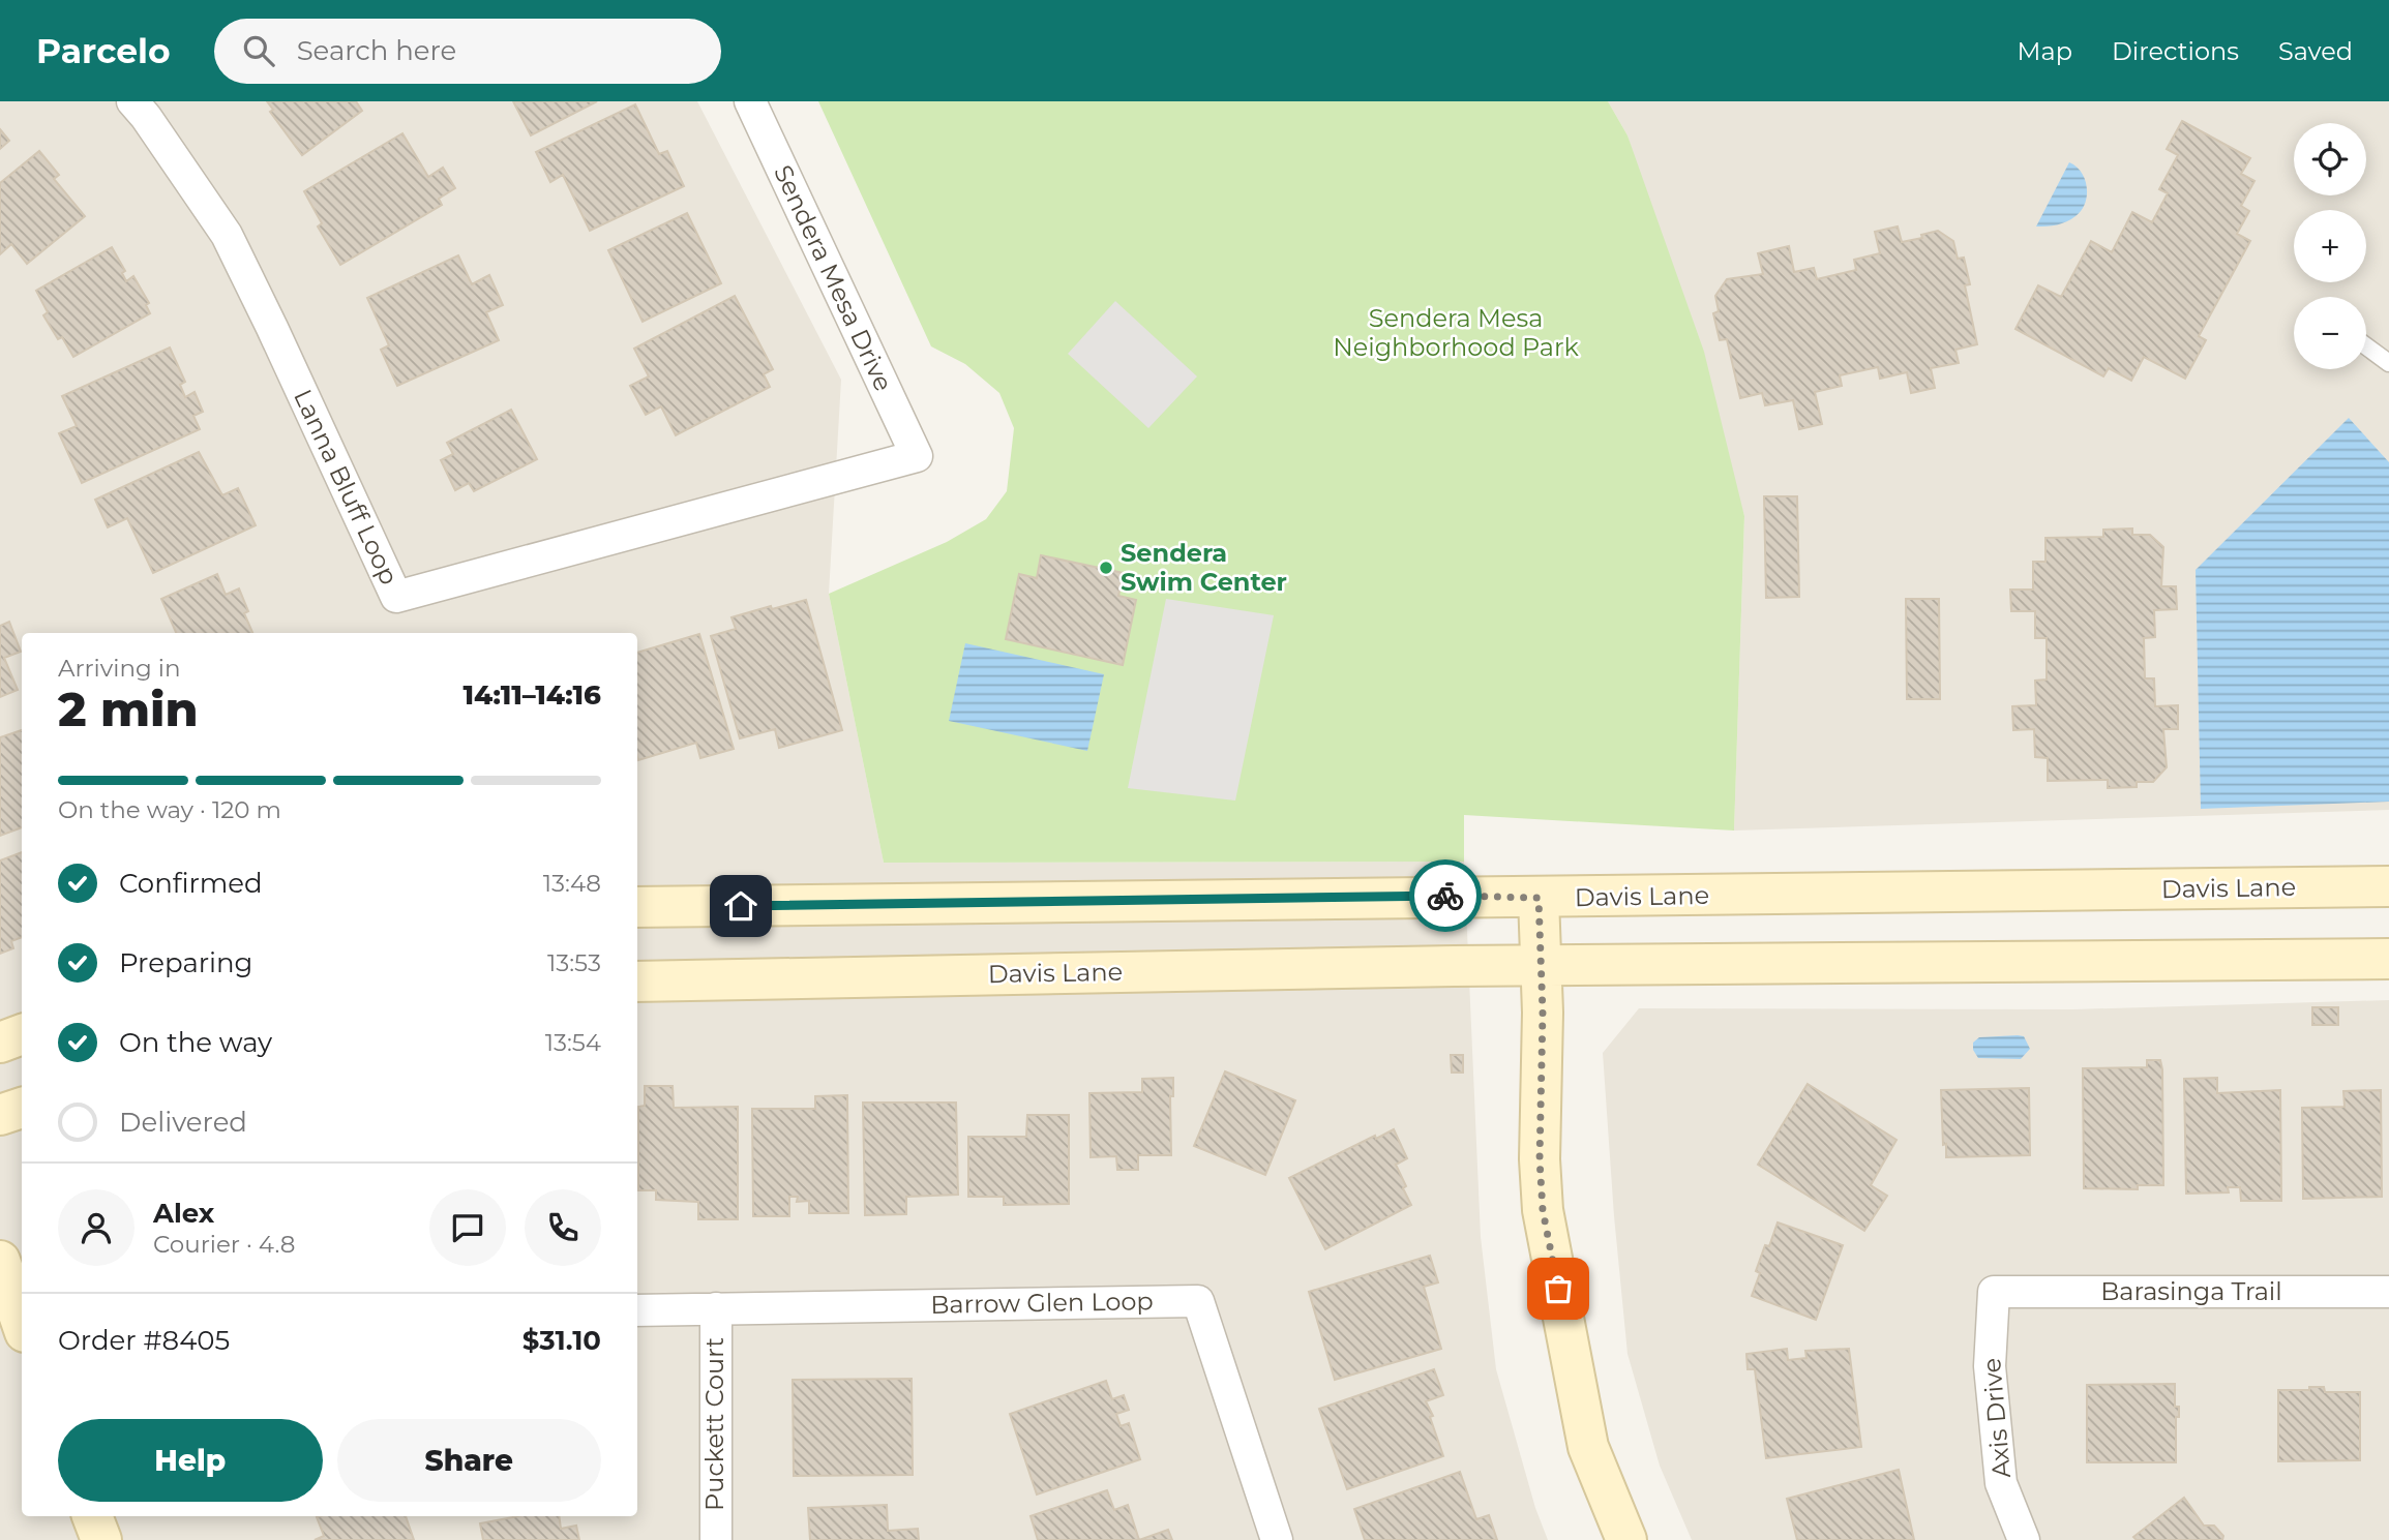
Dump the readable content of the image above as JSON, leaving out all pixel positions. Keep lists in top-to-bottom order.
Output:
{
  "streets": {
    "main road": ["Davis Lane"],
    "street": [
      "Sendera Mesa Drive",
      "Lanna Bluff Loop",
      "Barasinga Trail",
      "Barrow Glen Loop",
      "Axis Drive",
      "Puckett Court"
    ]
  },
  "crossings": [
    ["Sendera Mesa Drive", "Lanna Bluff Loop"],
    ["Barasinga Trail", "Axis Drive"],
    ["Barrow Glen Loop", "Puckett Court"]
  ],
  "parks": ["Sendera Mesa Neighborhood Park"],
  "places": ["Sendera Swim Center"],
  "page": {
    "header": "Parcelo",
    "search": "Search here",
    "nav": ["Map", "Directions", "Saved"],
    "map_buttons": ["+", "−"],
    "heading": ["2 min", "Arriving in", "14:11–14:16"],
    "panel": [
      "Alex",
      "Courier · 4.8",
      "Order #8405",
      "$31.10"
    ],
    "bar": "On the way · 120 m",
    "list": [
      ["Confirmed", "13:48"],
      ["Preparing", "13:53"],
      ["On the way", "13:54"],
      "Delivered"
    ],
    "buttons": ["Help", "Share"]
  }
}
